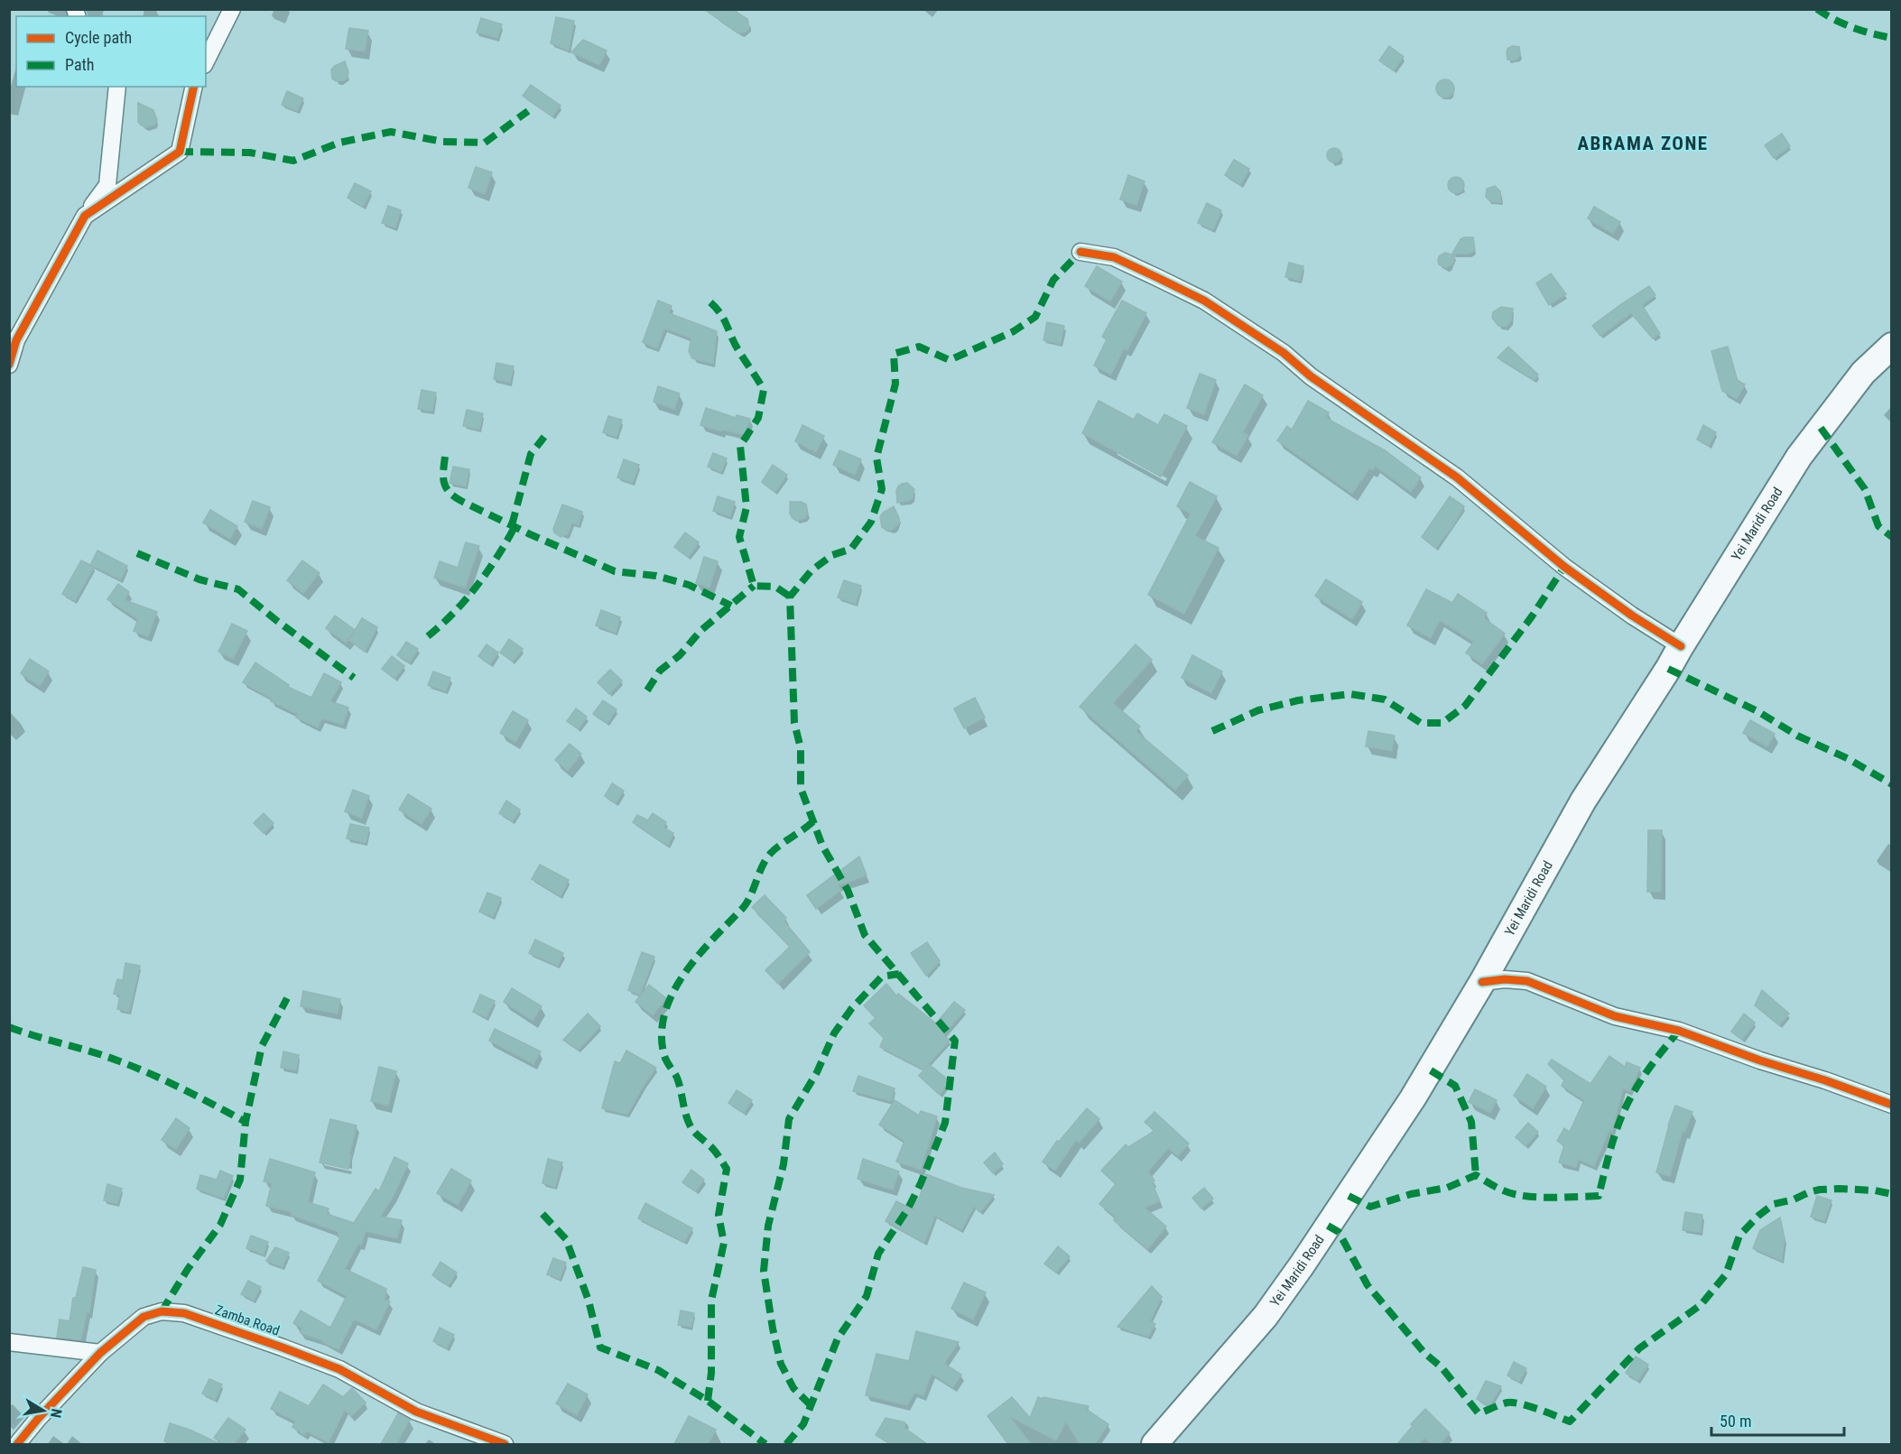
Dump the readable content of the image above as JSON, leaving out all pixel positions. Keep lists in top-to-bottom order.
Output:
{
  "streets": {
    "main road": ["Yei Maridi Road"],
    "street": ["Zamba Road"]
  },
  "districts": ["ABRAMA ZONE"],
  "legend": ["Cycle path", "Path"],
  "scale_bar": "50 m",
  "north": "right"
}
